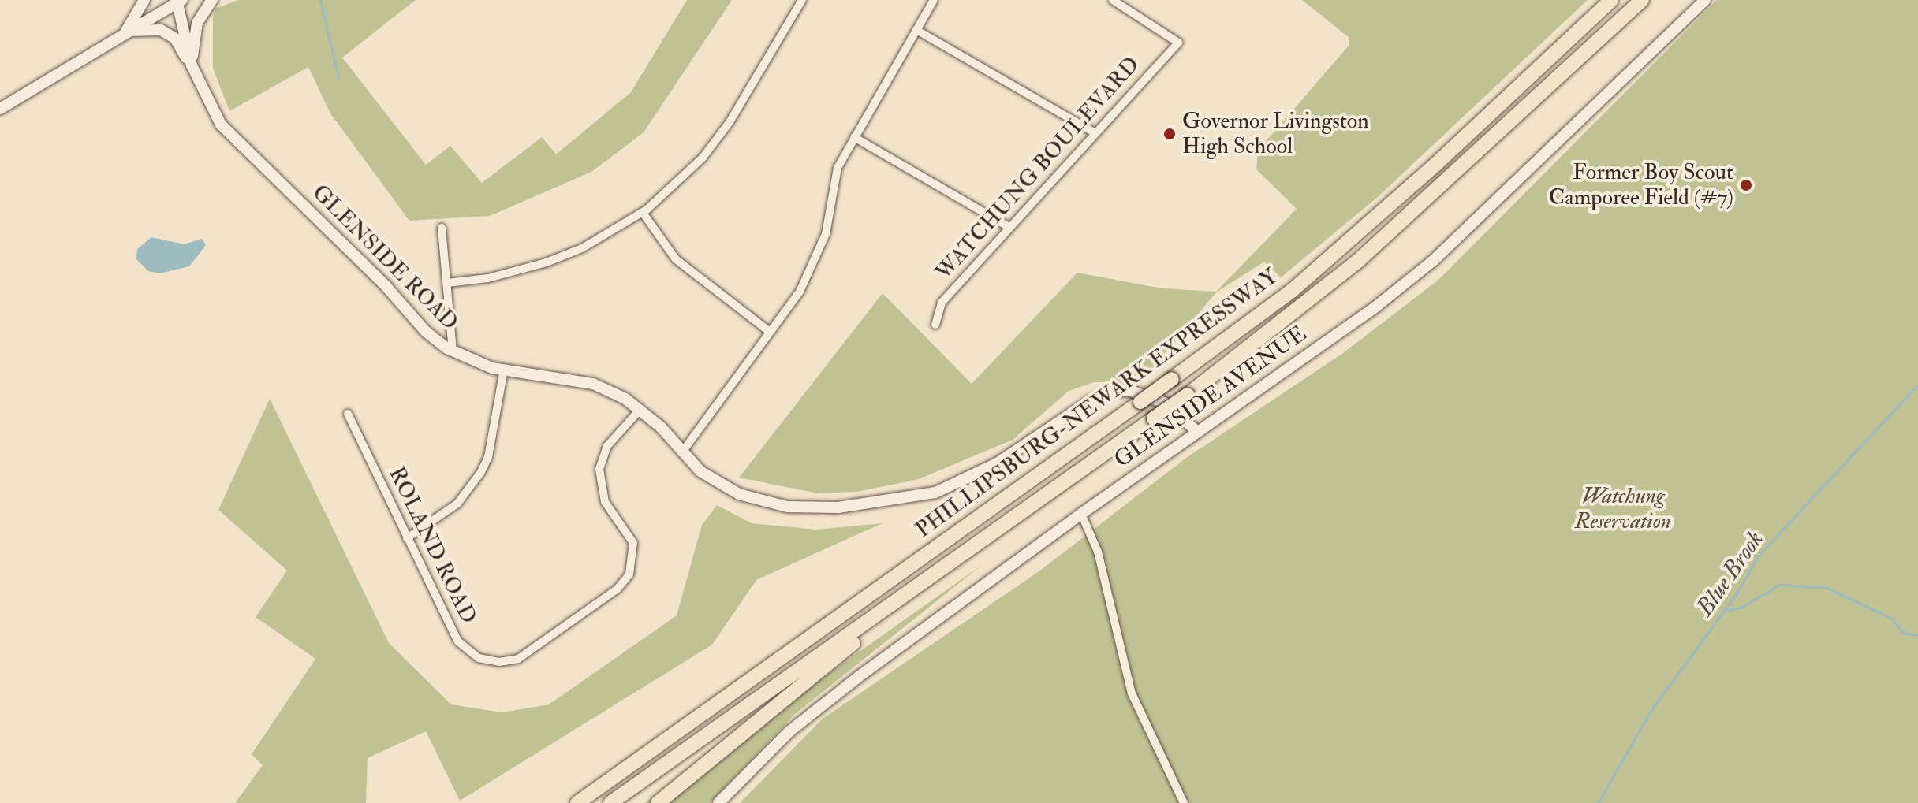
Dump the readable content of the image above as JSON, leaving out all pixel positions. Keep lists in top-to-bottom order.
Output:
{
  "streets": {
    "highway": ["PHILLIPSBURG-NEWARK EXPRESSWAY"],
    "main road": ["GLENSIDE ROAD", "GLENSIDE AVENUE"],
    "street": ["WATCHUNG BOULEVARD", "ROLAND ROAD"]
  },
  "crossings": [
    ["GLENSIDE ROAD", "GLENSIDE AVENUE"],
    ["GLENSIDE ROAD", "ROLAND ROAD"]
  ],
  "water": ["Blue Brook"],
  "parks": ["Watchung Reservation"],
  "places": ["Governor Livingston High School", "Former Boy Scout Camporee Field (#7)"]
}
